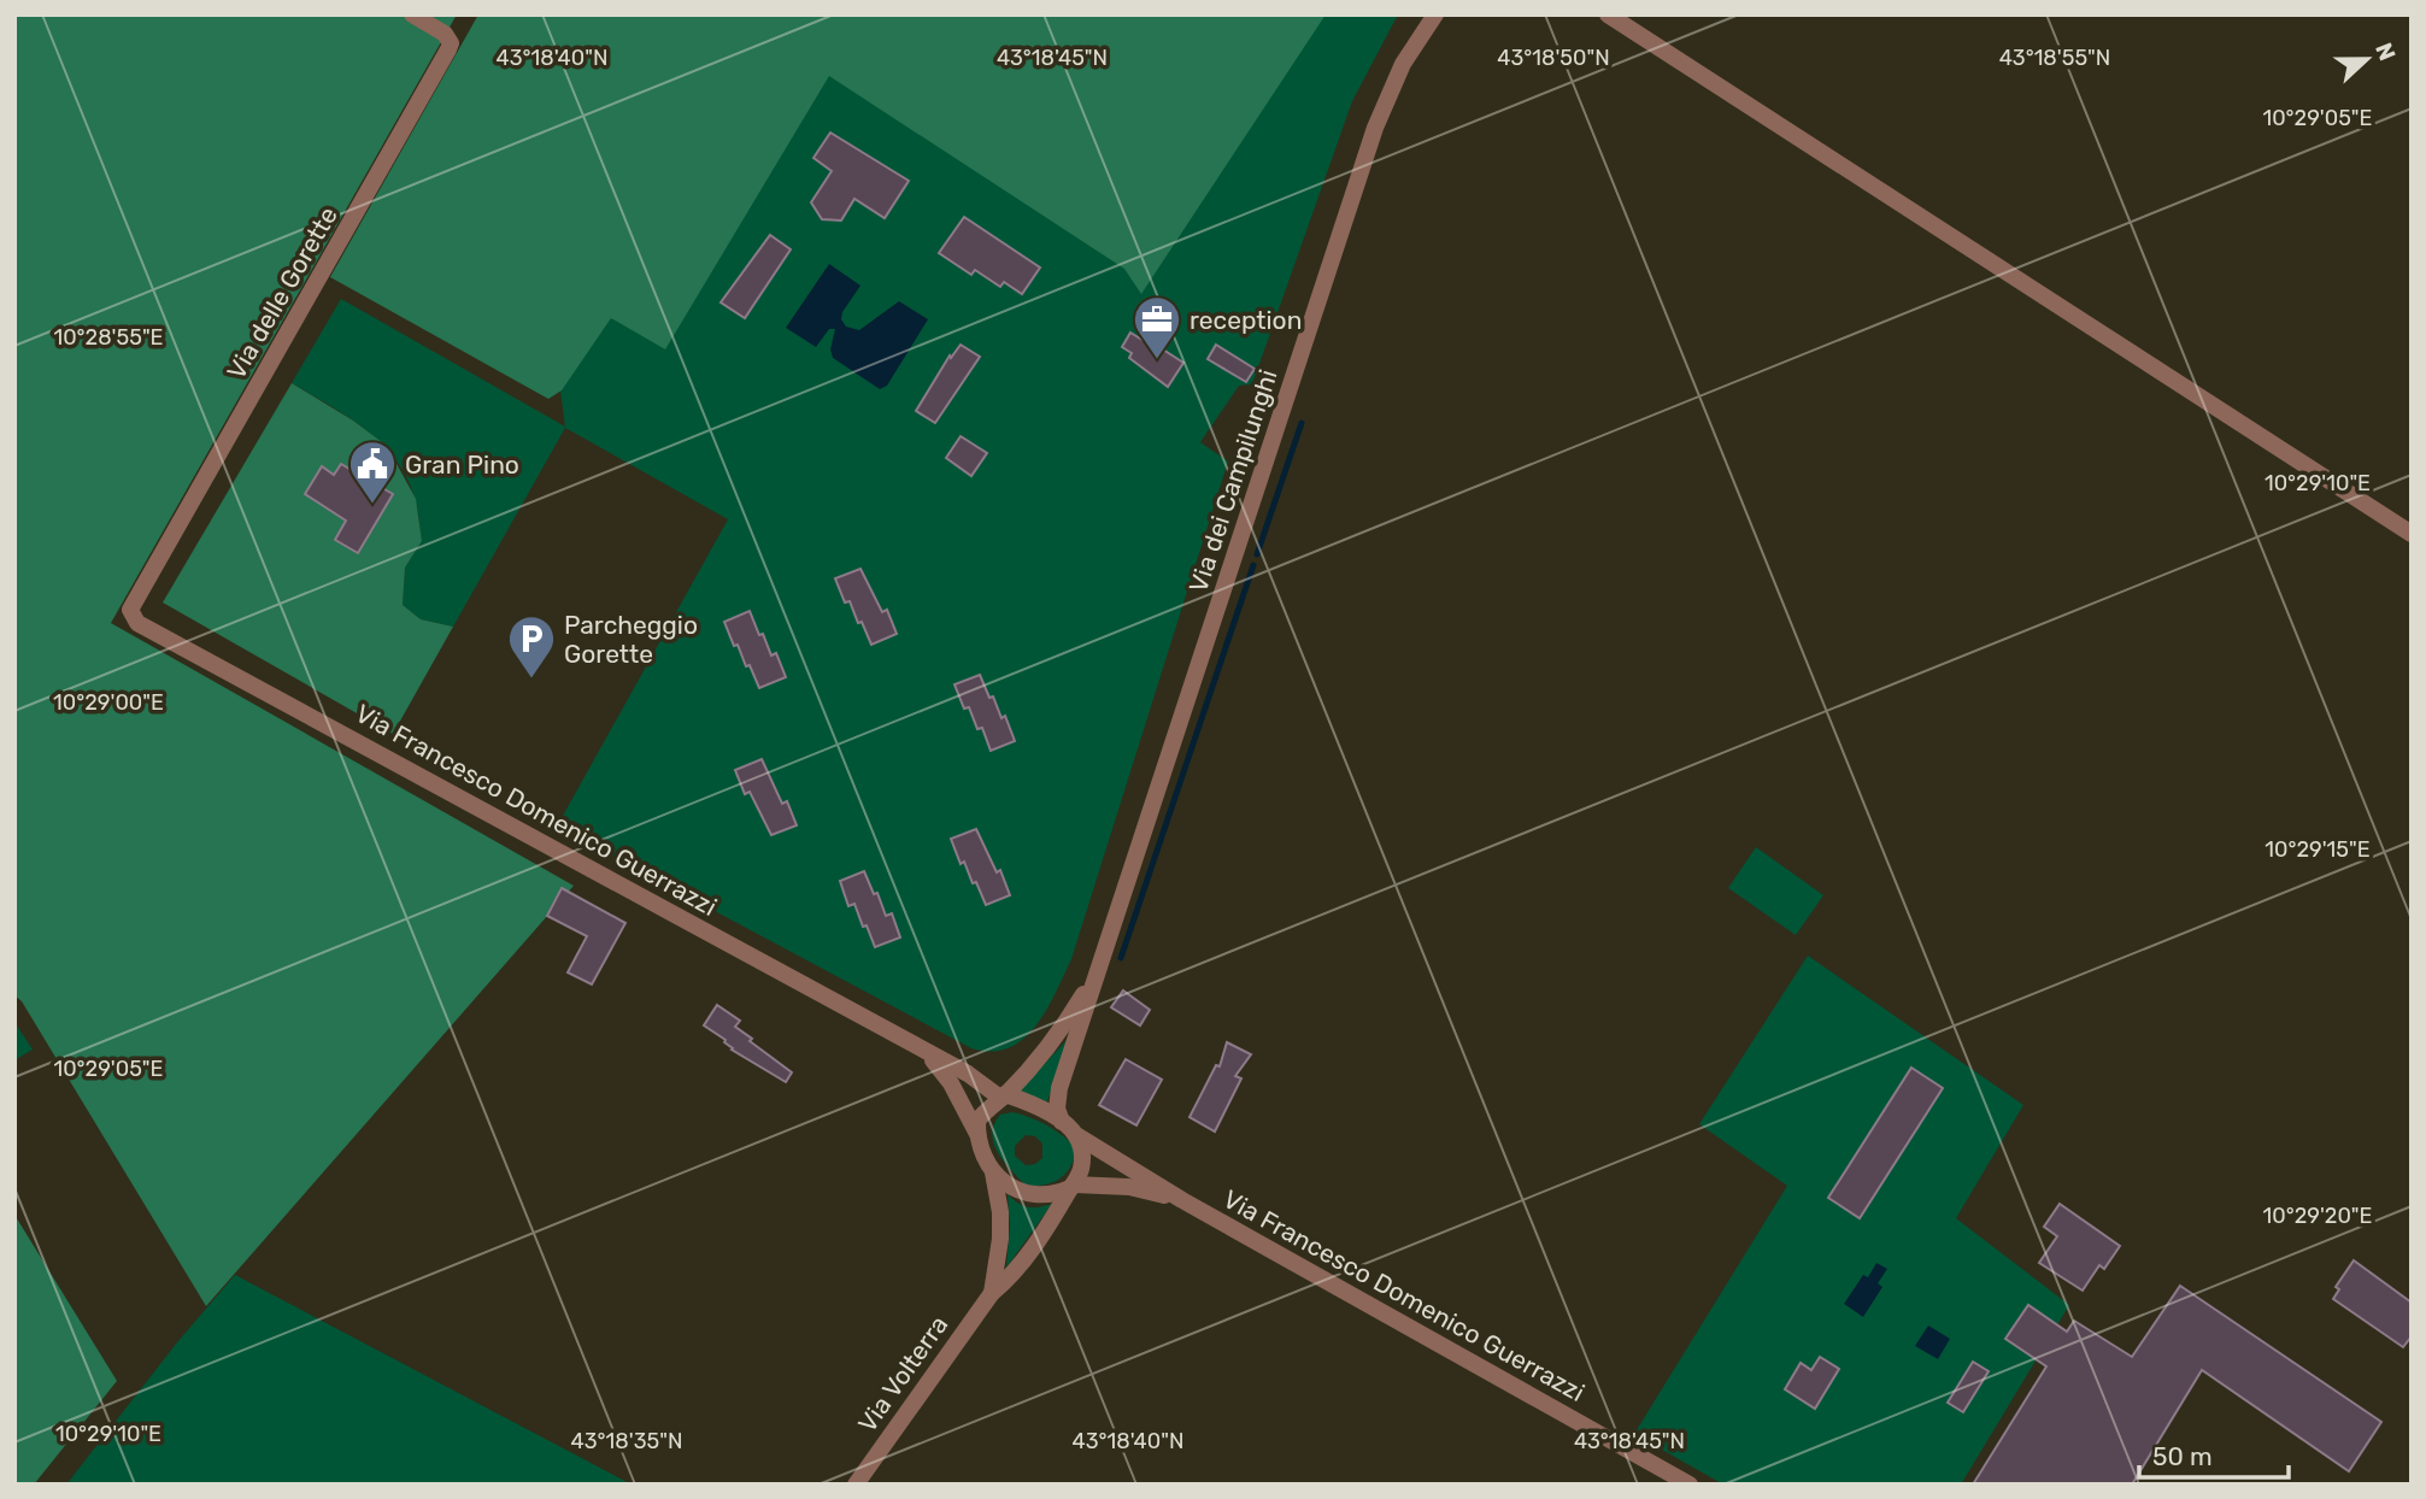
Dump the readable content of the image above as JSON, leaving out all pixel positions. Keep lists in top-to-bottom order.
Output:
{
  "streets": {
    "street": [
      "Via delle Gorette",
      "Via dei Campilunghi",
      "Via Francesco Domenico Guerrazzi",
      "Via Volterra"
    ]
  },
  "crossings": [
    ["Via delle Gorette", "Via Francesco Domenico Guerrazzi"],
    ["Via dei Campilunghi", "Via Francesco Domenico Guerrazzi"],
    ["Via dei Campilunghi", "Via Volterra"],
    ["Via Francesco Domenico Guerrazzi", "Via Volterra"]
  ],
  "places": {
    "office": ["reception"],
    "public building": ["Gran Pino"],
    "parking": ["Parcheggio Gorette"]
  },
  "scale_bar": "50 m",
  "north": "right",
  "coordinates": [
    "43°18'40\"N",
    "43°18'45\"N",
    "43°18'50\"N",
    "43°18'55\"N",
    "10°29'05\"E",
    "10°28'55\"E",
    "10°29'10\"E",
    "10°29'00\"E",
    "10°29'15\"E",
    "10°29'20\"E",
    "43°18'35\"N"
  ]
}
